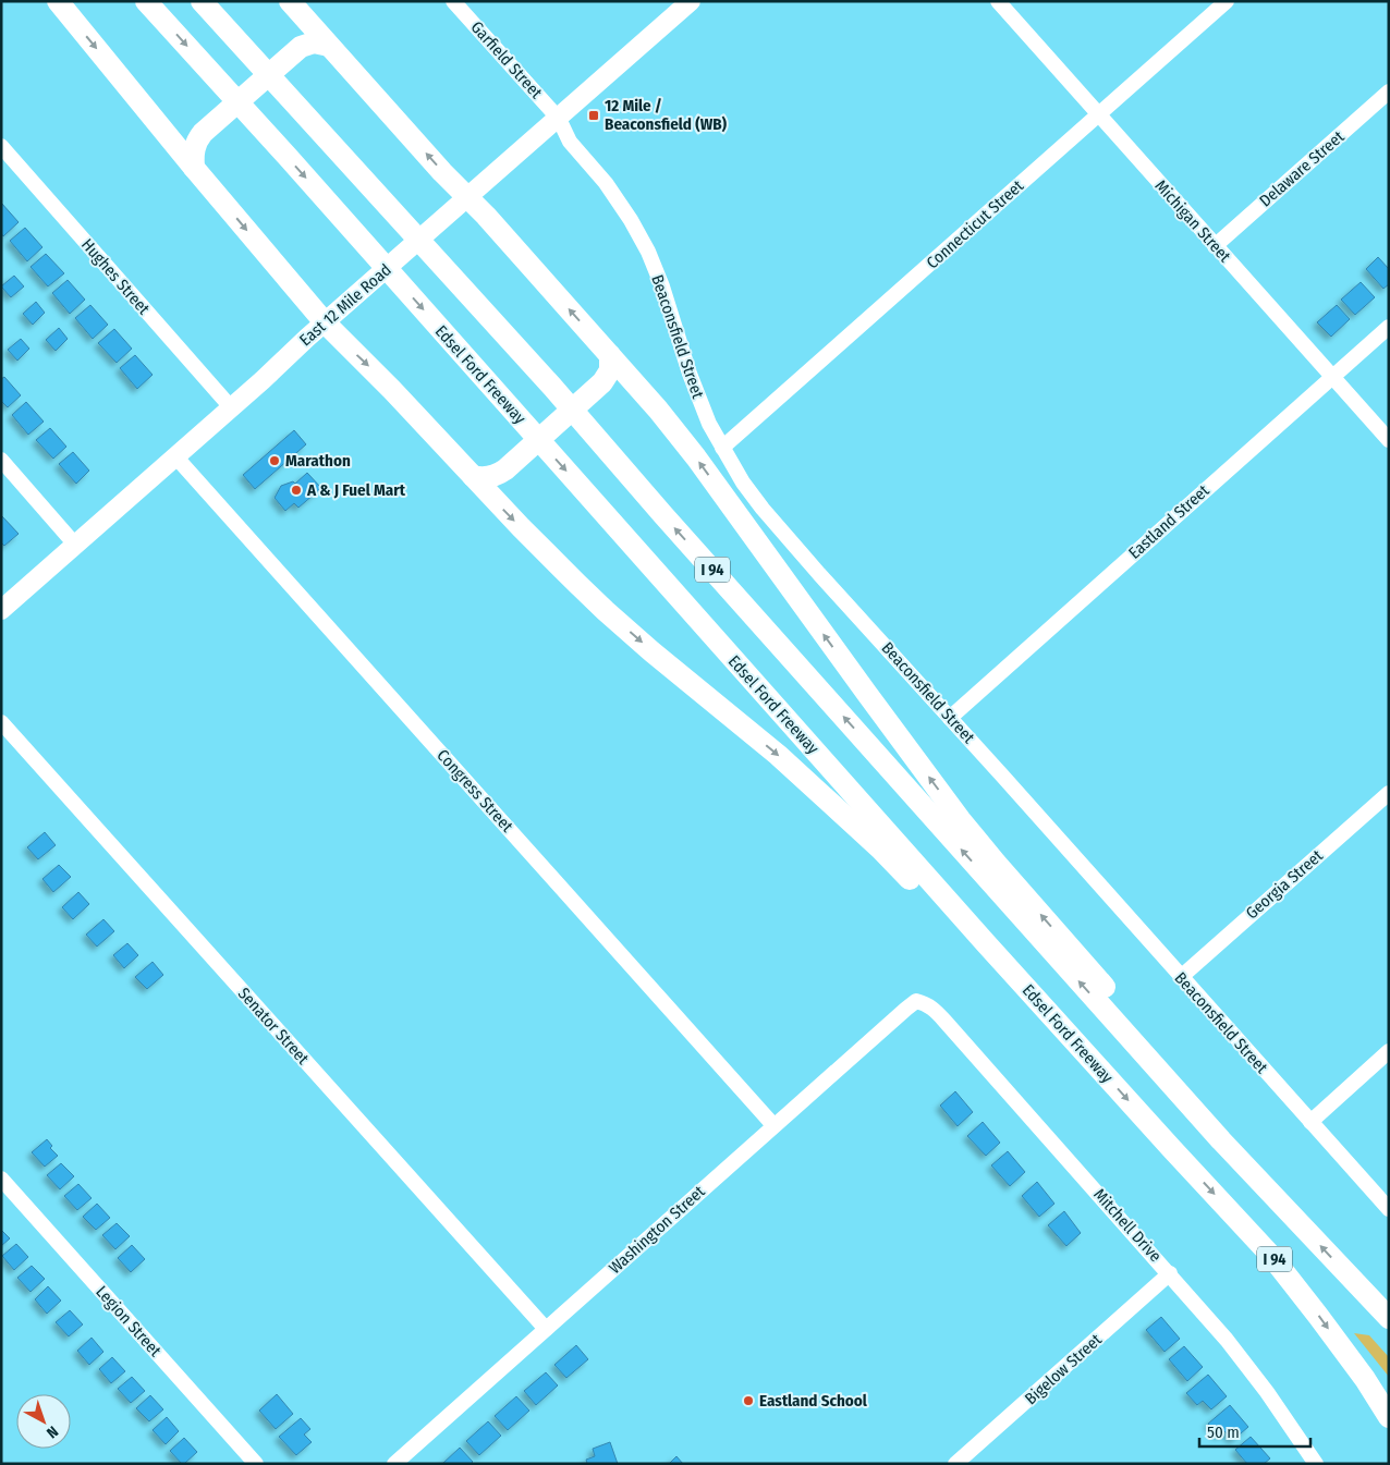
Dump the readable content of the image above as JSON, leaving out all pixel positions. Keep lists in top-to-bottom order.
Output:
{
  "streets": {
    "highway": ["Edsel Ford Freeway", "I 94"],
    "main road": ["East 12 Mile Road"],
    "street": [
      "Garfield Street",
      "Delaware Street",
      "Michigan Street",
      "Connecticut Street",
      "Hughes Street",
      "Beaconsfield Street",
      "Eastland Street",
      "Congress Street",
      "Georgia Street",
      "Senator Street",
      "Mitchell Drive",
      "Washington Street",
      "Legion Street",
      "Bigelow Street"
    ]
  },
  "crossings": [
    ["Garfield Street", "East 12 Mile Road"],
    ["Garfield Street", "Beaconsfield Street"],
    ["Delaware Street", "Michigan Street"],
    ["Michigan Street", "Connecticut Street"],
    ["Michigan Street", "Eastland Street"],
    ["Connecticut Street", "Beaconsfield Street"],
    ["Hughes Street", "East 12 Mile Road"],
    ["East 12 Mile Road", "Beaconsfield Street"],
    ["East 12 Mile Road", "Congress Street"],
    ["Beaconsfield Street", "Eastland Street"],
    ["Beaconsfield Street", "Georgia Street"],
    ["Congress Street", "Washington Street"],
    ["Senator Street", "Washington Street"],
    ["Mitchell Drive", "Washington Street"],
    ["Mitchell Drive", "Bigelow Street"]
  ],
  "places": {
    "transit": ["12 Mile / Beaconsfield (WB)"],
    "other": ["Marathon", "A & J Fuel Mart", "Eastland School"]
  },
  "scale_bar": "50 m",
  "north": "bottom right"
}
